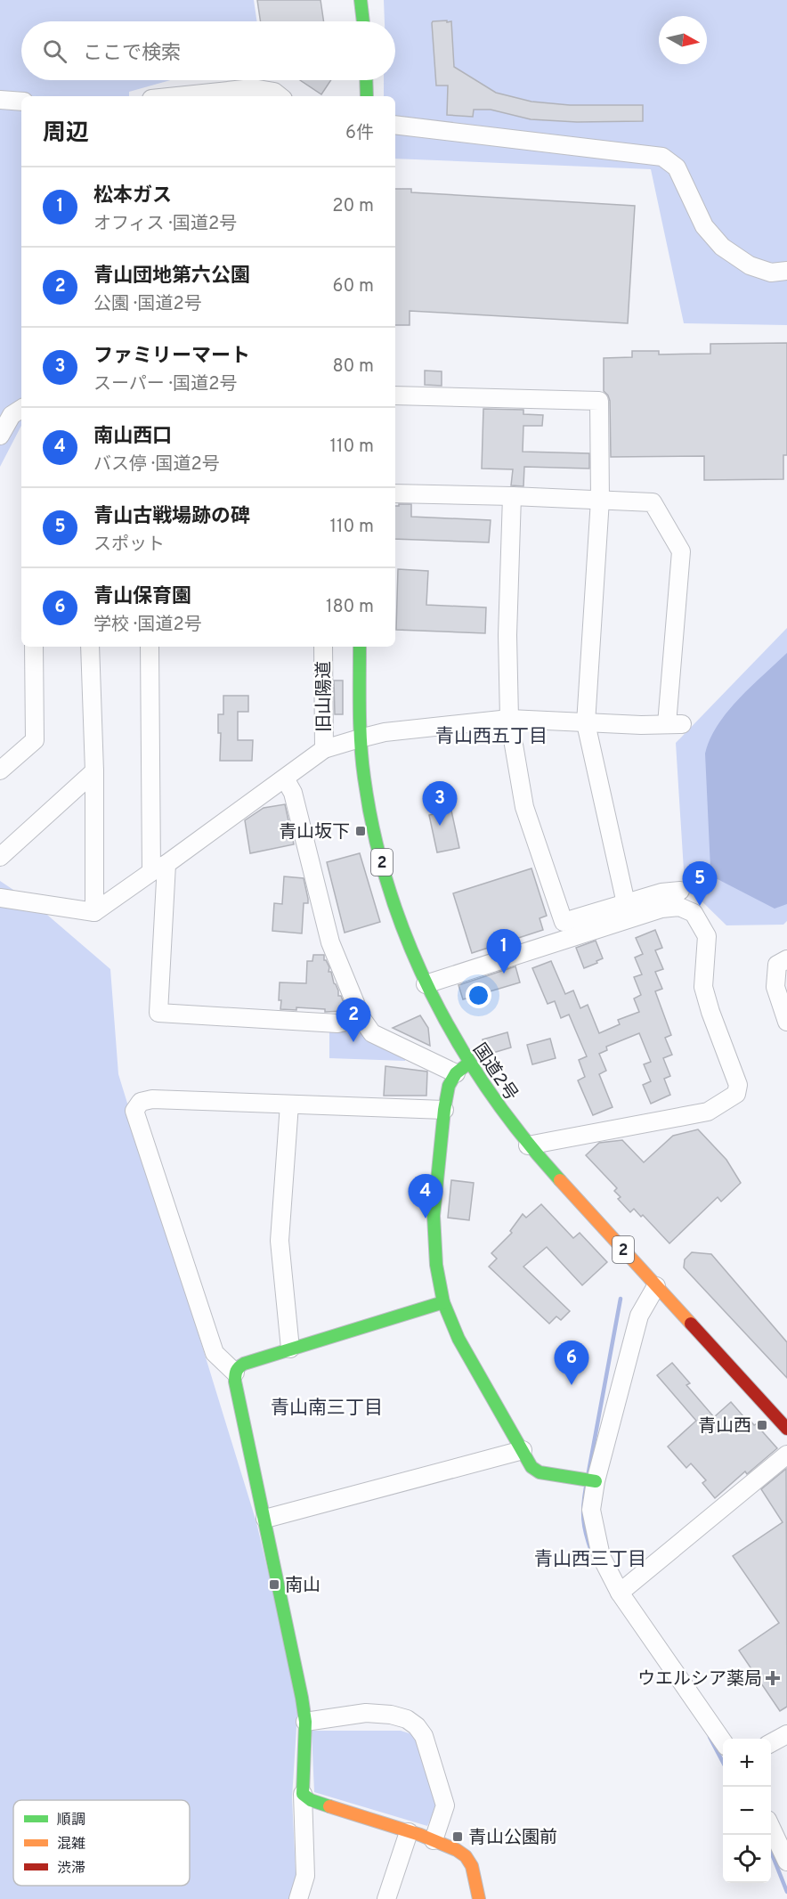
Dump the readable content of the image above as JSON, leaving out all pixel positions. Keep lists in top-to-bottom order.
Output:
{
  "streets": {
    "main road": ["2", "国道2号"],
    "street": ["旧山陽道"]
  },
  "districts": ["青山西五丁目", "青山南三丁目", "青山西三丁目"],
  "places": {
    "transit": [
      "青山坂下",
      "青山西",
      "南山",
      "青山公園前"
    ],
    "health": ["ウエルシア薬局"]
  },
  "legend": ["順調", "混雑", "渋滞"],
  "north": "right",
  "page": {
    "search": "ここで検索",
    "heading": ["周辺", "6件"],
    "list": [
      {
        "mark": "1",
        "name": "松本ガス",
        "note": "オフィス · 国道2号",
        "value": "20 m"
      },
      {
        "mark": "2",
        "name": "青山団地第六公園",
        "note": "公園 · 国道2号",
        "value": "60 m"
      },
      {
        "mark": "3",
        "name": "ファミリーマート",
        "note": "スーパー · 国道2号",
        "value": "80 m"
      },
      {
        "mark": "4",
        "name": "南山西口",
        "note": "バス停 · 国道2号",
        "value": "110 m"
      },
      {
        "mark": "5",
        "name": "青山古戦場跡の碑",
        "note": "スポット",
        "value": "110 m"
      },
      {
        "mark": "6",
        "name": "青山保育園",
        "note": "学校 · 国道2号",
        "value": "180 m"
      }
    ],
    "pins": [
      "3",
      "5",
      "1",
      "2",
      "4",
      "6"
    ],
    "map_buttons": ["+", "−"]
  }
}
